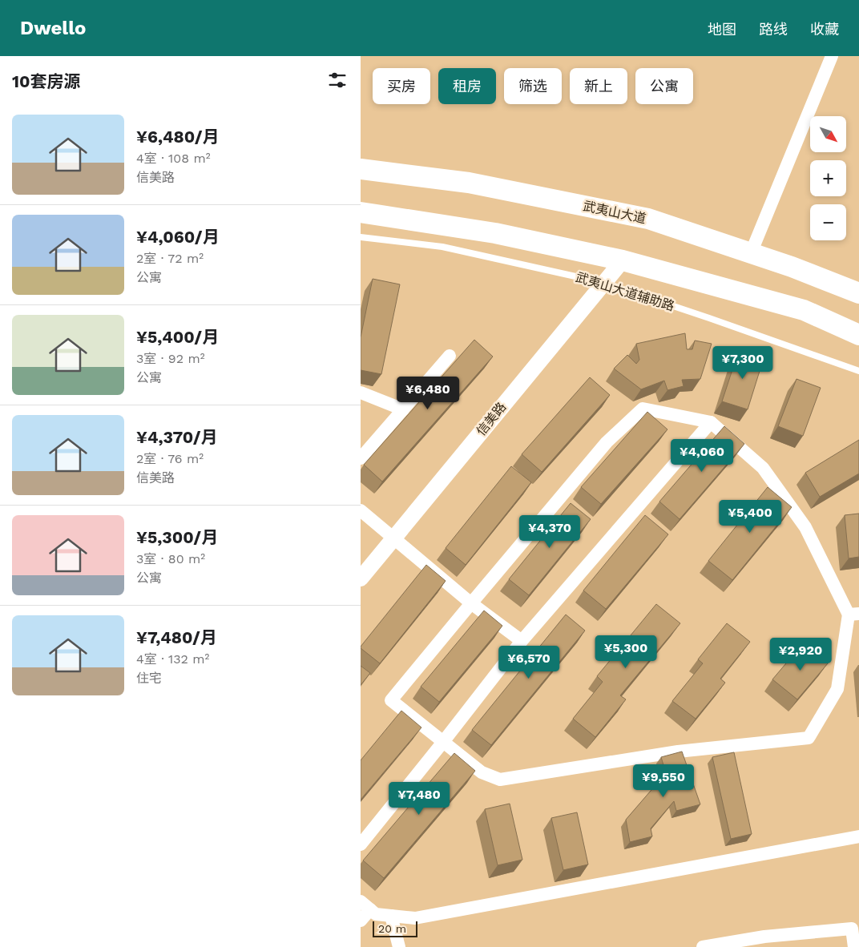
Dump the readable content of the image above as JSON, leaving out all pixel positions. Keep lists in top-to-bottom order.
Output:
{
  "streets": {
    "highway": ["武夷山大道"],
    "street": ["信美路"],
    "lane": ["武夷山大道辅助路"]
  },
  "crossings": [
    ["武夷山大道辅助路", "信美路"]
  ],
  "scale_bar": "20 m",
  "north": "bottom right",
  "page": {
    "header": "Dwello",
    "nav": ["地图", "路线", "收藏"],
    "heading": "10套房源",
    "chip": [
      "买房",
      "租房",
      "筛选",
      "新上",
      "公寓"
    ],
    "list": [
      {
        "name": "¥6,480/月",
        "note": "4室 · 108 m² · 信美路"
      },
      {
        "name": "¥4,060/月",
        "note": "2室 · 72 m² · 公寓"
      },
      {
        "name": "¥5,400/月",
        "note": "3室 · 92 m² · 公寓"
      },
      {
        "name": "¥4,370/月",
        "note": "2室 · 76 m² · 信美路"
      },
      {
        "name": "¥5,300/月",
        "note": "3室 · 80 m² · 公寓"
      },
      {
        "name": "¥7,480/月",
        "note": "4室 · 132 m² · 住宅"
      }
    ],
    "map_buttons": ["+", "−"],
    "price": [
      "¥7,300",
      "¥6,480",
      "¥4,060",
      "¥5,400",
      "¥4,370",
      "¥5,300",
      "¥2,920",
      "¥6,570",
      "¥9,550",
      "¥7,480"
    ],
    "scale": "20 m"
  }
}
